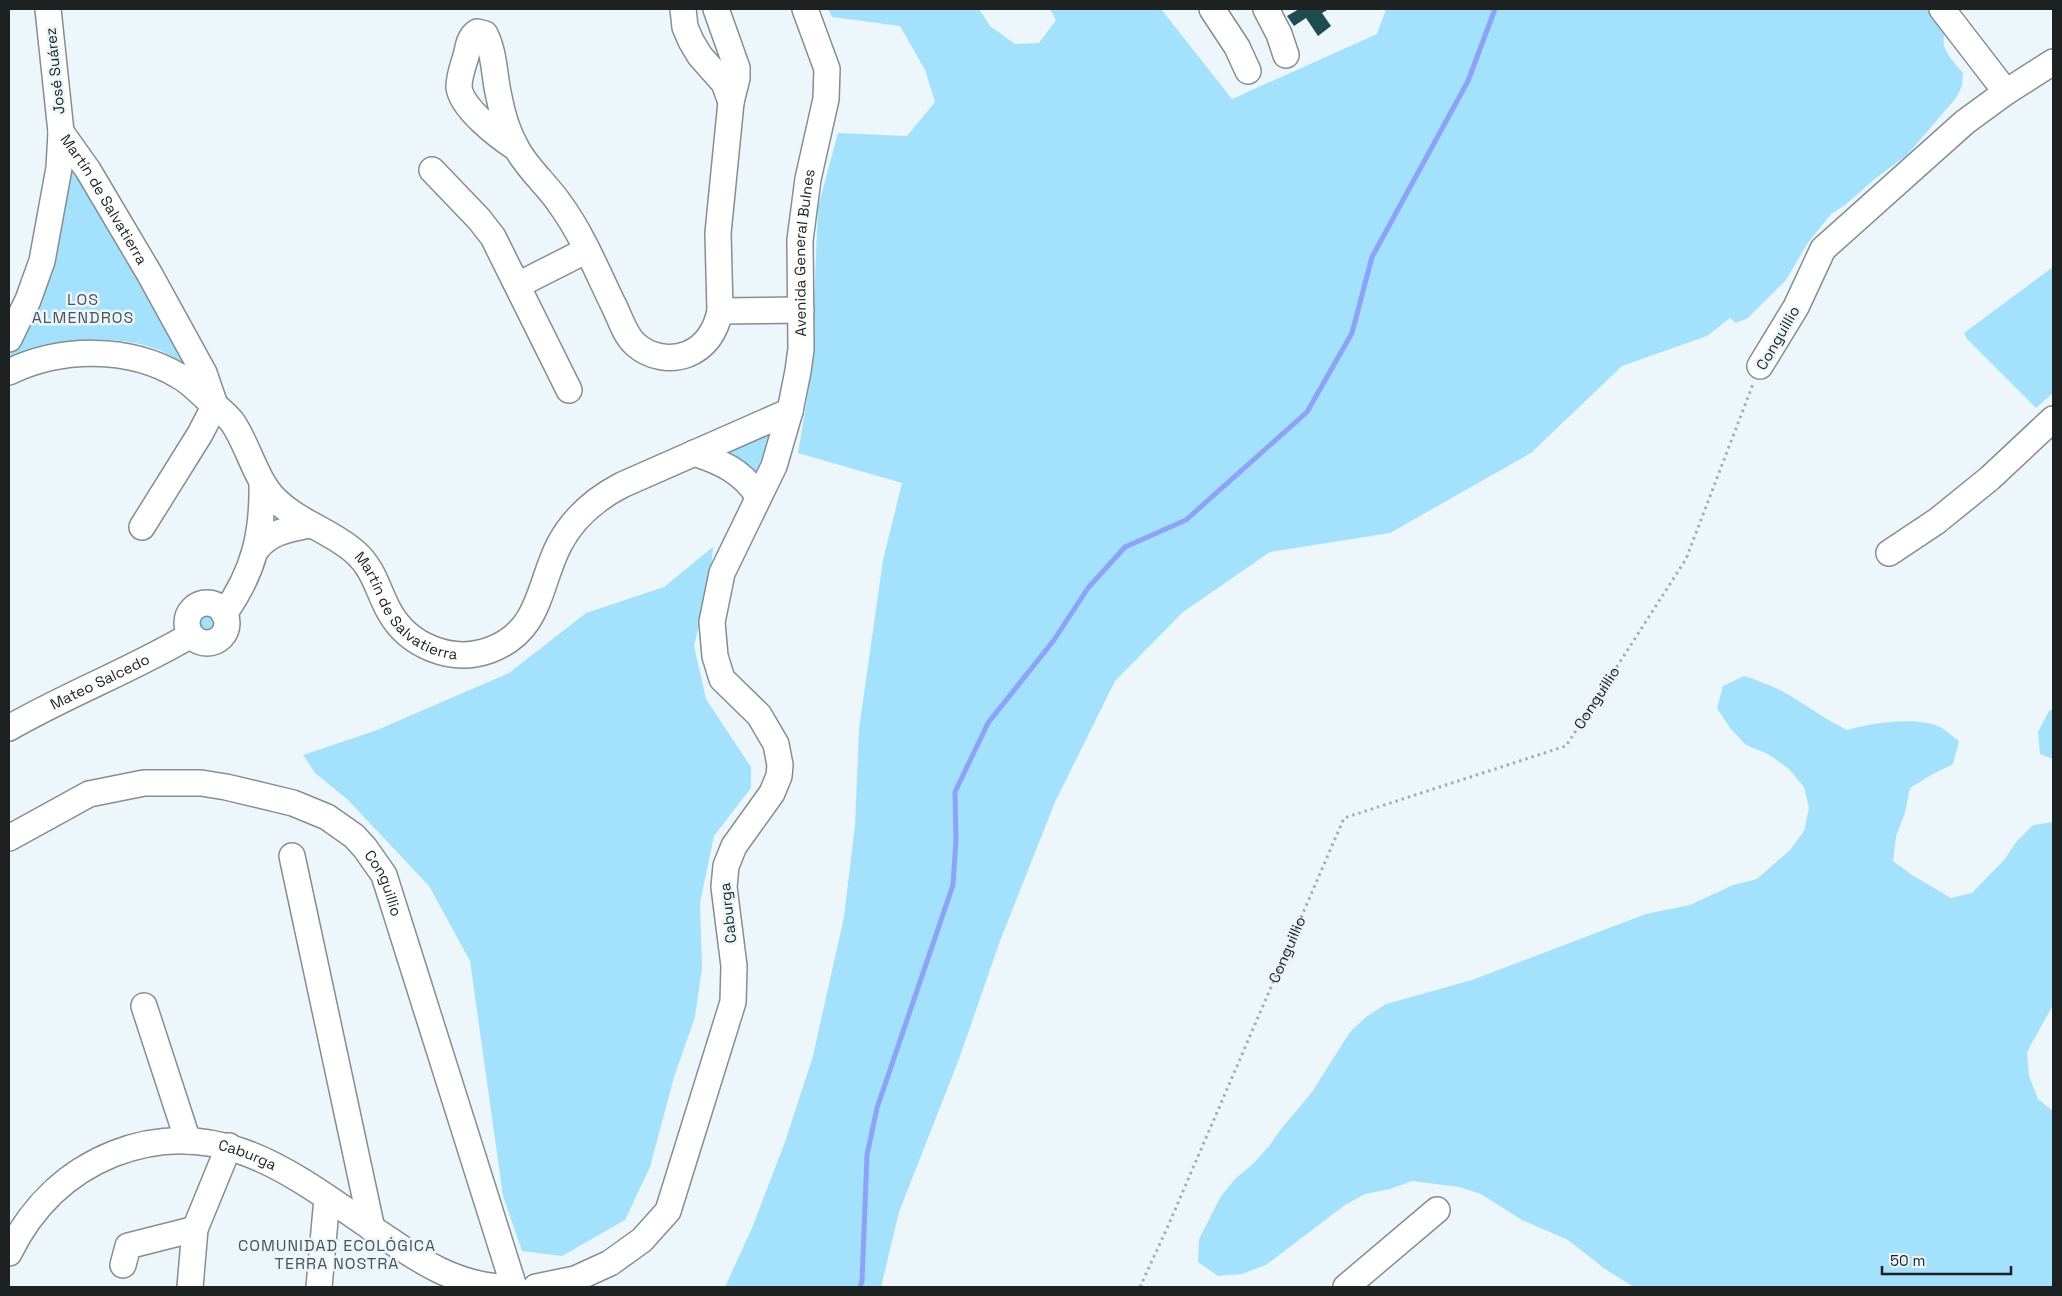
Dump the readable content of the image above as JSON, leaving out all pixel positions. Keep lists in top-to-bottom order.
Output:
{
  "streets": {
    "street": [
      "José Suárez",
      "Martín de Salvatierra",
      "Avenida General Bulnes",
      "Conguillio",
      "Mateo Salcedo",
      "Caburga"
    ]
  },
  "crossings": [
    ["José Suárez", "Martín de Salvatierra"],
    ["Martín de Salvatierra", "Avenida General Bulnes"],
    ["Martín de Salvatierra", "Mateo Salcedo"],
    ["Avenida General Bulnes", "Caburga"]
  ],
  "districts": ["LOS ALMENDROS", "COMUNIDAD ECOLÓGICA TERRA NOSTRA"],
  "scale_bar": "50 m"
}
